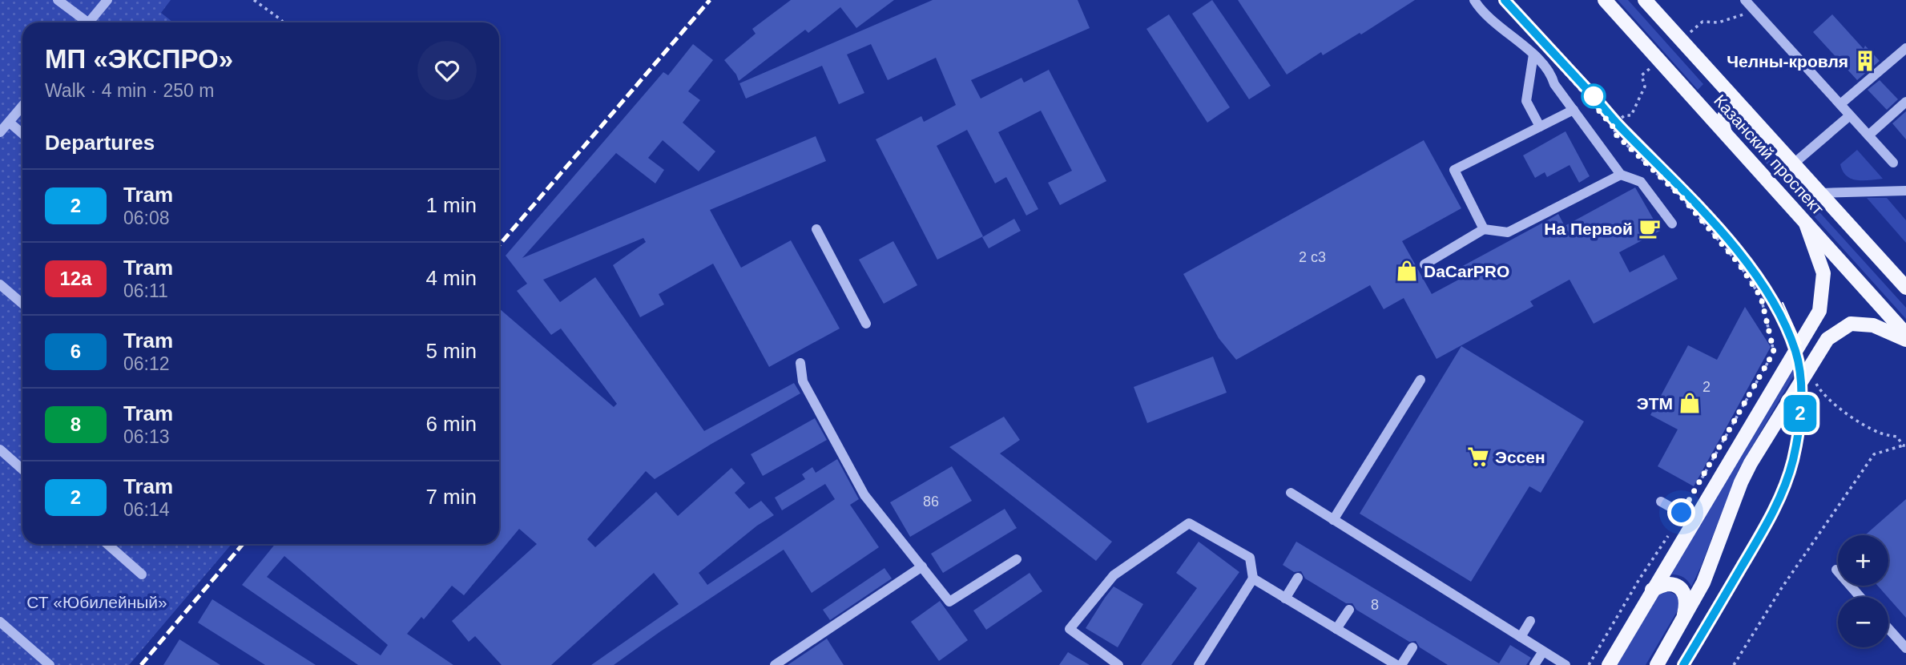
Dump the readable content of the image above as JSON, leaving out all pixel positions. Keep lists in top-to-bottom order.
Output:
{
  "streets": {
    "main road": ["Казанский проспект"]
  },
  "parks": ["СТ «Юбилейный»"],
  "places": {
    "building": ["Челны-кровля"],
    "cafe": ["На Первой"],
    "shop": ["DaCarPRO", "ЭТМ"],
    "supermarket": ["Эссен"]
  },
  "lines": ["tram line 2"],
  "house_numbers": [
    "2 с3",
    "2",
    "86",
    "8"
  ],
  "page": {
    "on_map": "2",
    "heading": [
      ["МП «ЭКСПРО»", "Walk · 4 min · 250 m"],
      "Departures"
    ],
    "list": [
      {
        "mark": "2",
        "name": "Tram",
        "note": "06:08",
        "value": "1 min"
      },
      {
        "mark": "12а",
        "name": "Tram",
        "note": "06:11",
        "value": "4 min"
      },
      {
        "mark": "6",
        "name": "Tram",
        "note": "06:12",
        "value": "5 min"
      },
      {
        "mark": "8",
        "name": "Tram",
        "note": "06:13",
        "value": "6 min"
      },
      {
        "mark": "2",
        "name": "Tram",
        "note": "06:14",
        "value": "7 min"
      }
    ],
    "map_buttons": ["+", "−"]
  }
}
